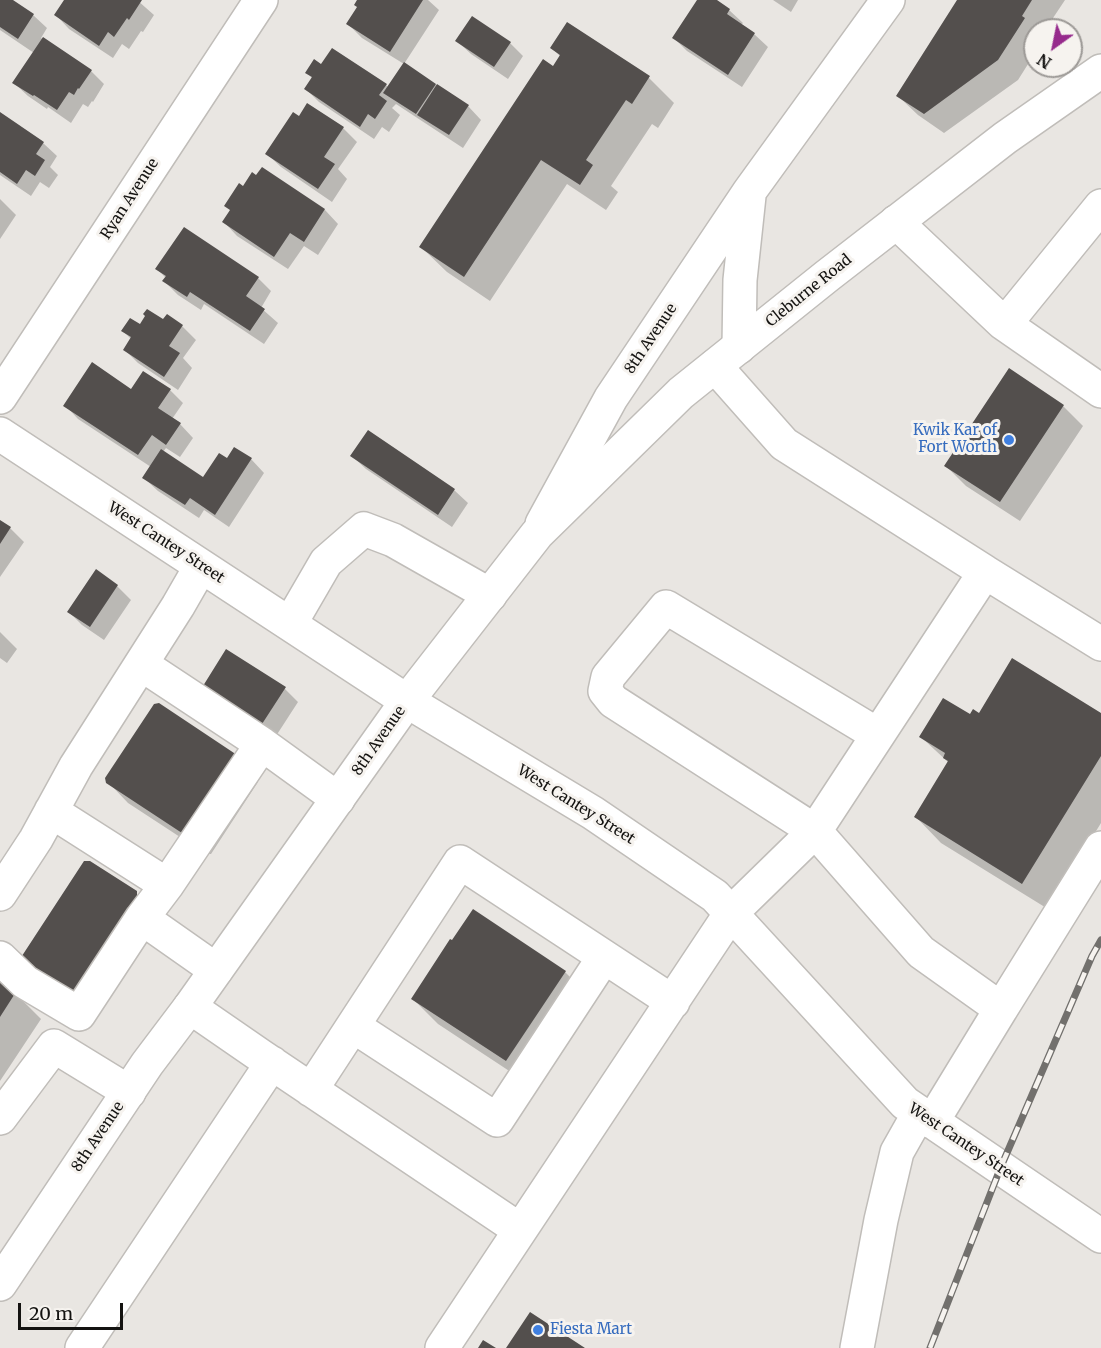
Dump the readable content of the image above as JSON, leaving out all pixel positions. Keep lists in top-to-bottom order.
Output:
{
  "streets": {
    "street": [
      "Ryan Avenue",
      "Cleburne Road",
      "8th Avenue",
      "West Cantey Street"
    ]
  },
  "crossings": [
    ["Cleburne Road", "8th Avenue"],
    ["8th Avenue", "West Cantey Street"]
  ],
  "places": ["Kwik Kar of Fort Worth", "Fiesta Mart"],
  "scale_bar": "20 m",
  "north": "bottom left"
}
